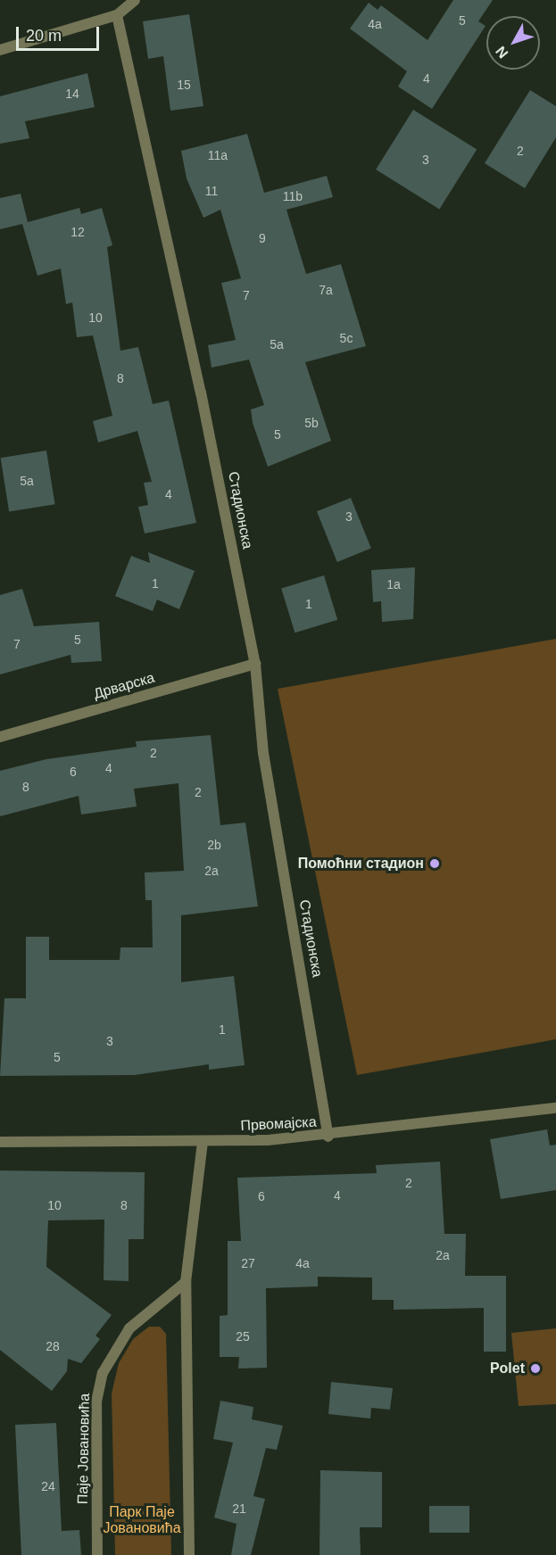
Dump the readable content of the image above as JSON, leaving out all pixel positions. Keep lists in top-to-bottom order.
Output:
{
  "streets": {
    "street": [
      "Стадионска",
      "Дрварска",
      "Првомајска",
      "Паје Јовановића"
    ]
  },
  "crossings": [
    ["Стадионска", "Дрварска"],
    ["Стадионска", "Првомајска"]
  ],
  "parks": ["Парк Паје Јовановића"],
  "places": ["Помоћни стадион", "Polet"],
  "house_numbers": [
    "5",
    "4a",
    "4",
    "15",
    "14",
    "2",
    "11a",
    "3",
    "11",
    "11b",
    "12",
    "9",
    "7a",
    "7",
    "10",
    "5c",
    "5a",
    "8",
    "5b",
    "5",
    "5a",
    "4",
    "3",
    "1",
    "1a",
    "1",
    "5",
    "7",
    "2",
    "4",
    "6",
    "8",
    "2",
    "2b",
    "2a",
    "1",
    "3",
    "5",
    "2",
    "4",
    "6",
    "10",
    "8",
    "2a",
    "27",
    "4a",
    "25",
    "28",
    "24",
    "21"
  ],
  "scale_bar": "20 m",
  "north": "bottom left"
}
